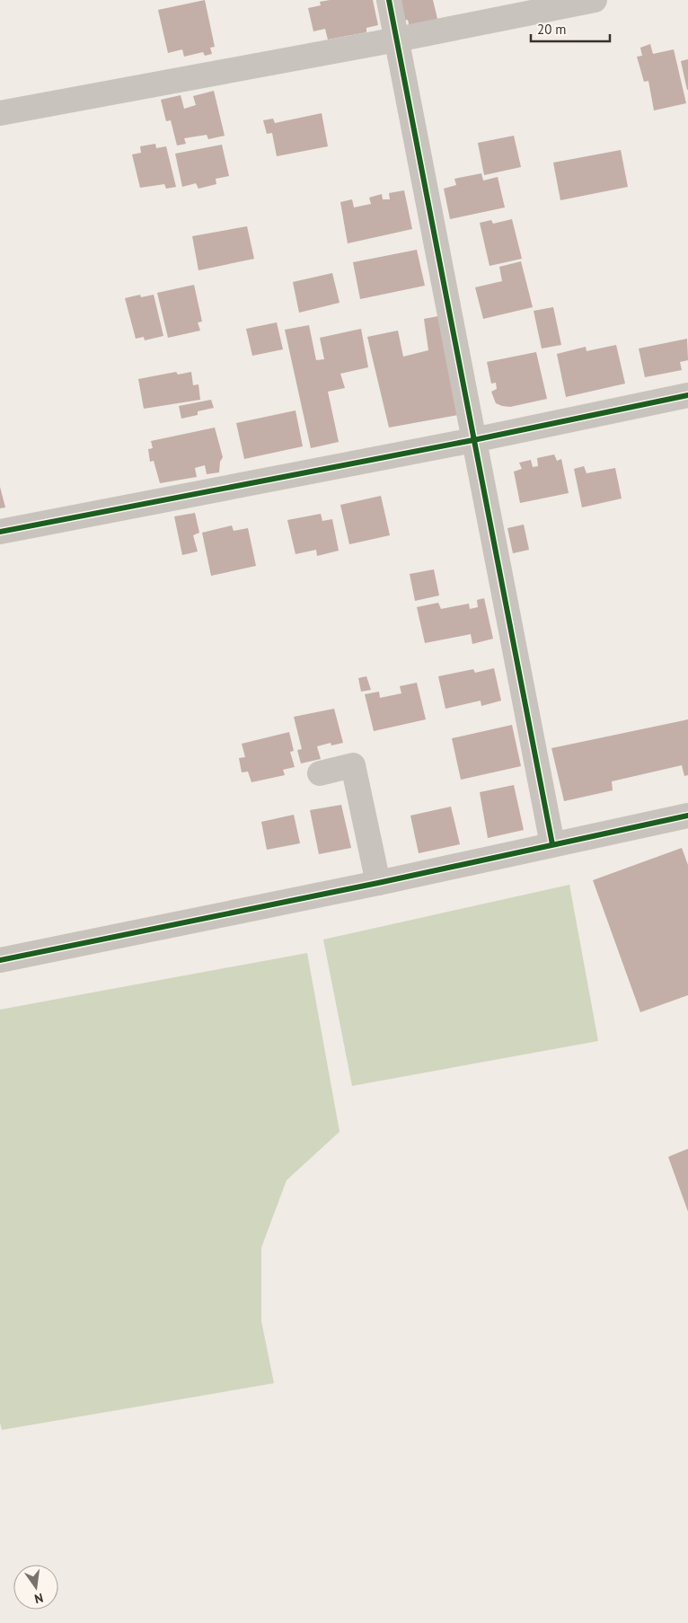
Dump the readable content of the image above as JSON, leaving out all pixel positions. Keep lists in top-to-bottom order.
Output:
{
  "scale_bar": "20 m",
  "north": "bottom"
}
